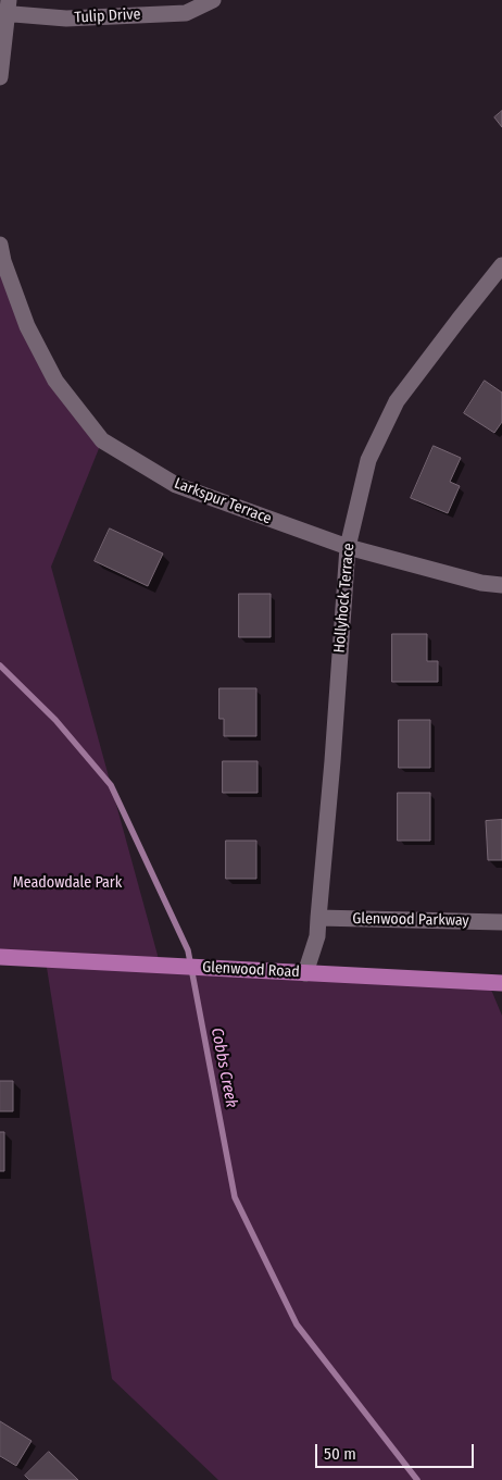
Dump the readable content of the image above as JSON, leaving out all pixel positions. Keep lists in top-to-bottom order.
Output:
{
  "streets": {
    "main road": ["Glenwood Road"],
    "street": [
      "Tulip Drive",
      "Larkspur Terrace",
      "Hollyhock Terrace",
      "Glenwood Parkway"
    ]
  },
  "crossings": [
    ["Larkspur Terrace", "Hollyhock Terrace"],
    ["Hollyhock Terrace", "Glenwood Parkway"],
    ["Hollyhock Terrace", "Glenwood Road"]
  ],
  "water": ["Cobbs Creek"],
  "parks": ["Meadowdale Park"],
  "scale_bar": "50 m"
}
